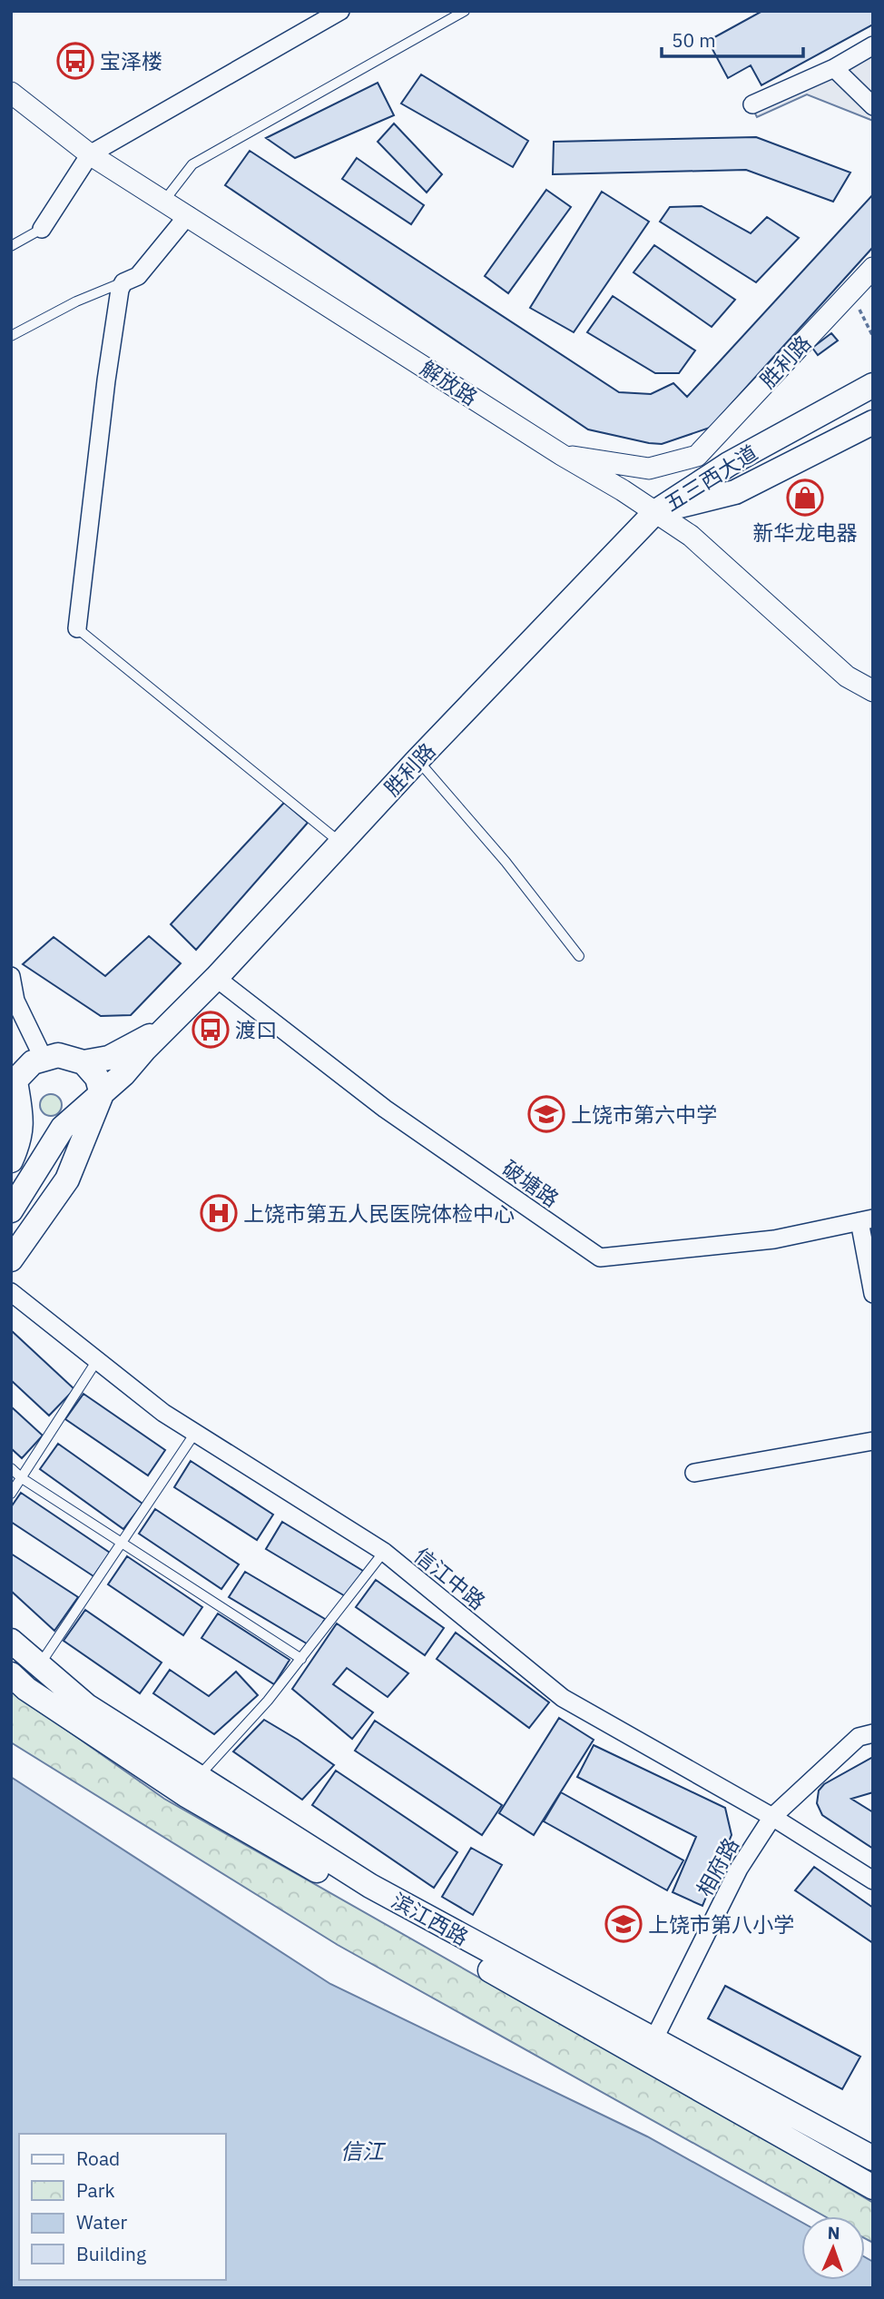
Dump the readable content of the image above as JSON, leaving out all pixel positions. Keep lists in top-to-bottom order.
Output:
{
  "streets": {
    "main road": ["胜利路", "五三西大道", "滨江西路"],
    "street": [
      "解放路",
      "破塘路",
      "信江中路",
      "相府路"
    ]
  },
  "crossings": [
    ["胜利路", "解放路"],
    ["胜利路", "五三西大道"],
    ["胜利路", "破塘路"],
    ["解放路", "五三西大道"],
    ["信江中路", "相府路"],
    ["相府路", "滨江西路"]
  ],
  "water": ["信江"],
  "places": {
    "bus stop": ["宝泽楼", "渡口"],
    "shop": ["新华龙电器"],
    "school or university": ["上饶市第六中学", "上饶市第八小学"],
    "hospital": ["上饶市第五人民医院体检中心"]
  },
  "legend": [
    "Road",
    "Park",
    "Water",
    "Building"
  ],
  "scale_bar": "50 m",
  "north": "top"
}
